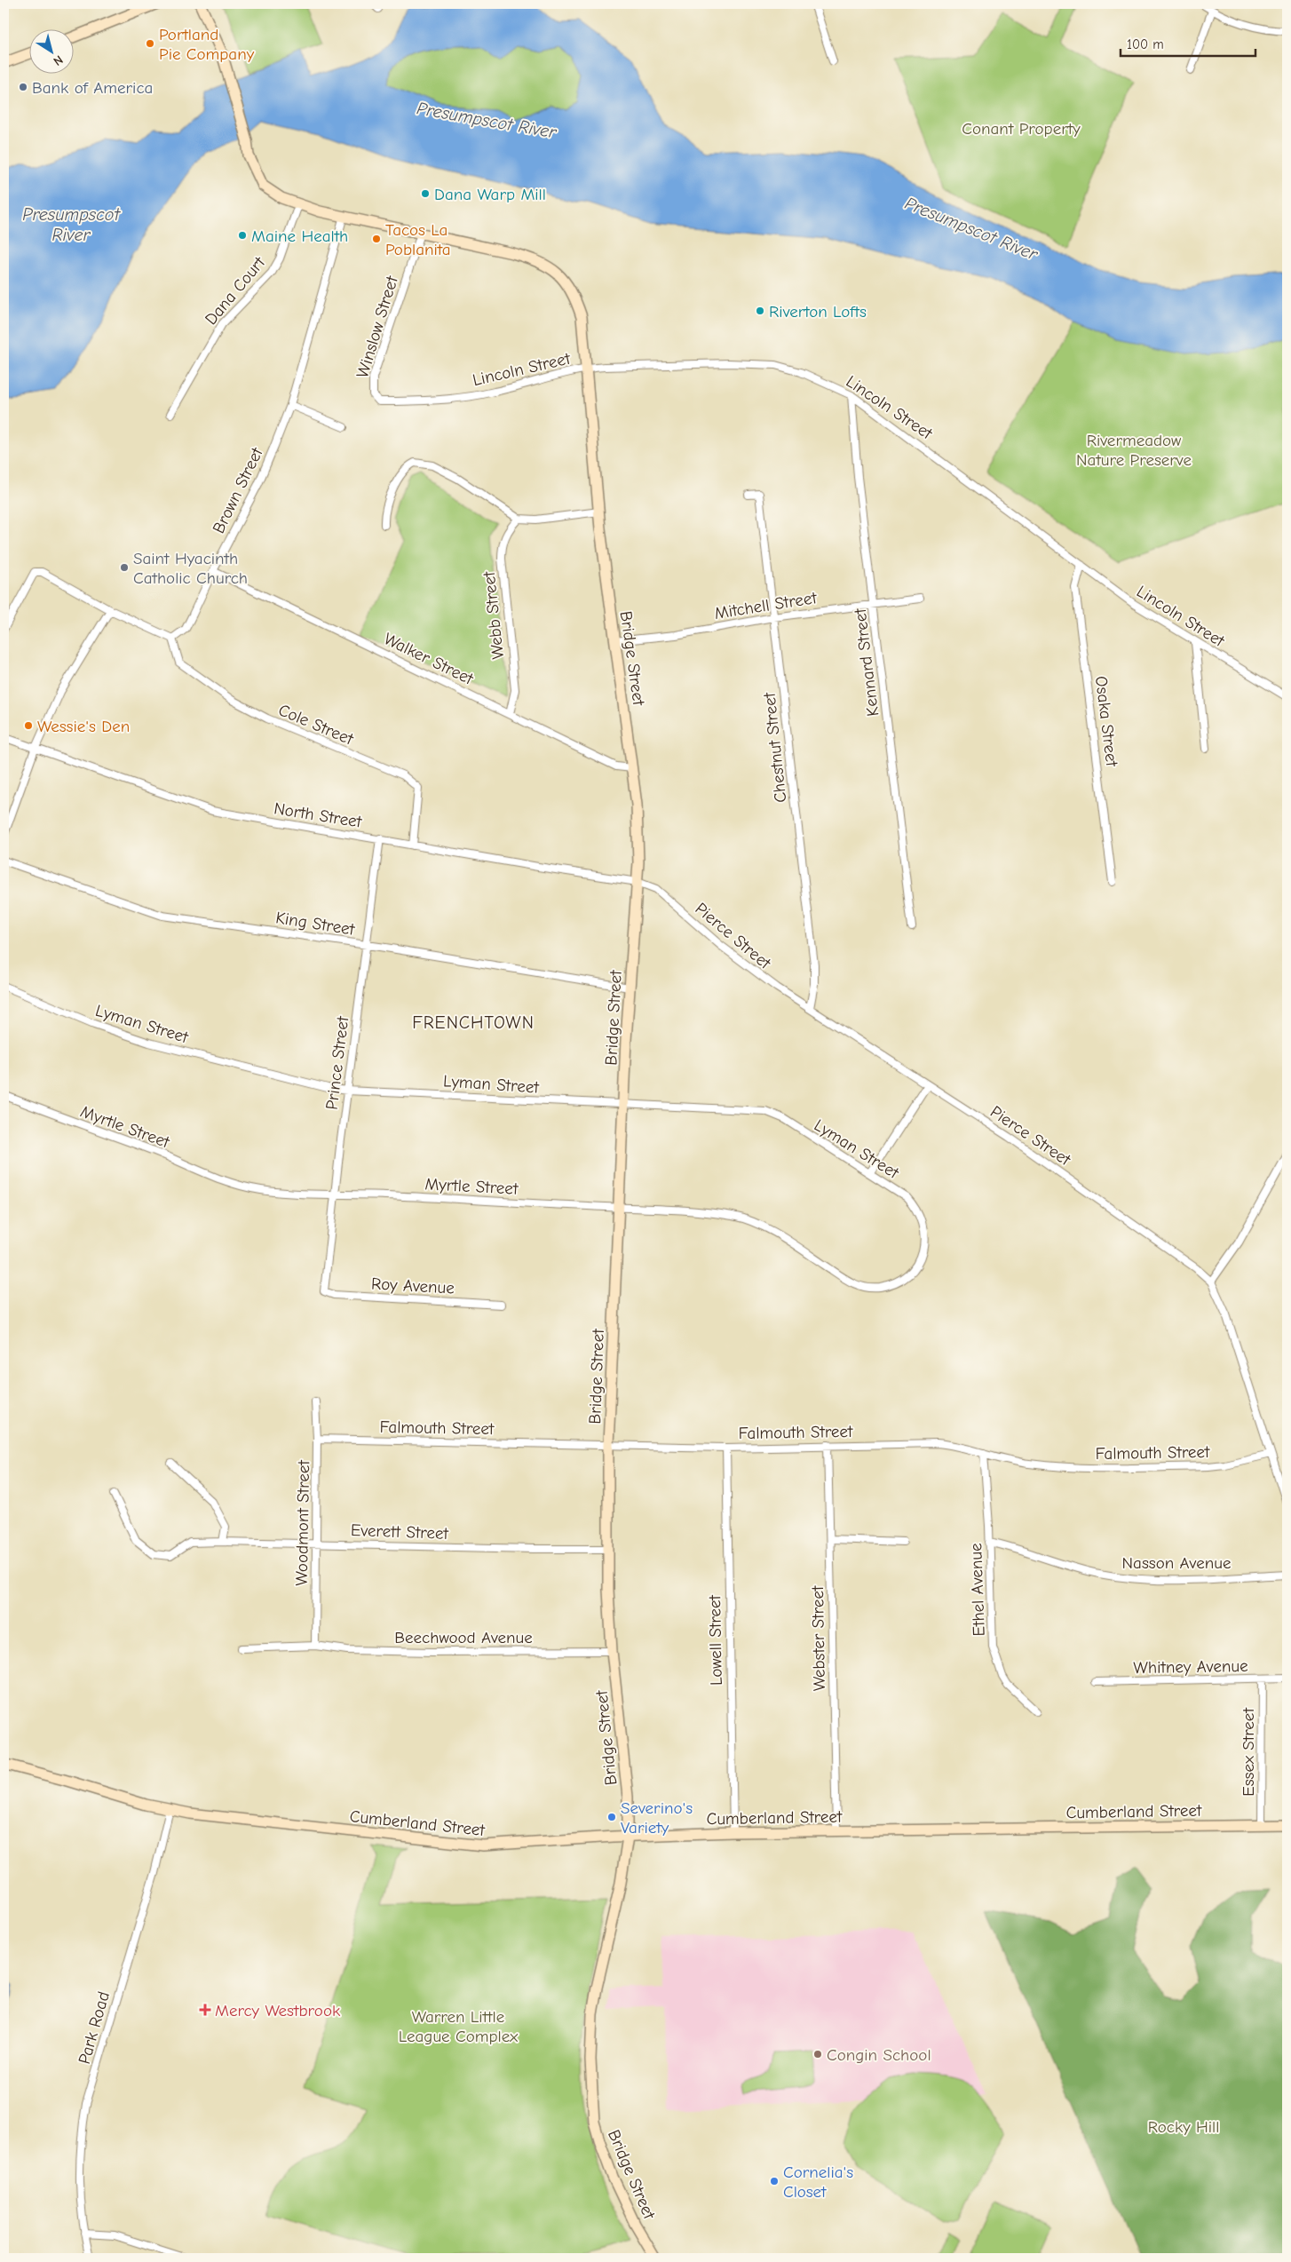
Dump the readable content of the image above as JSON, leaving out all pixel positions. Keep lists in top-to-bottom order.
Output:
{
  "streets": {
    "street": [
      "Dana Court",
      "Winslow Street",
      "Lincoln Street",
      "Brown Street",
      "Mitchell Street",
      "Webb Street",
      "Walker Street",
      "Bridge Street",
      "Kennard Street",
      "Osaka Street",
      "Cole Street",
      "Chestnut Street",
      "North Street",
      "King Street",
      "Pierce Street",
      "Lyman Street",
      "Prince Street",
      "Myrtle Street",
      "Roy Avenue",
      "Falmouth Street",
      "Woodmont Street",
      "Everett Street",
      "Nasson Avenue",
      "Ethel Avenue",
      "Beechwood Avenue",
      "Webster Street",
      "Lowell Street",
      "Whitney Avenue",
      "Essex Street",
      "Cumberland Street",
      "Park Road"
    ]
  },
  "crossings": [
    ["Dana Court", "Bridge Street"],
    ["Winslow Street", "Lincoln Street"],
    ["Winslow Street", "Bridge Street"],
    ["Lincoln Street", "Bridge Street"],
    ["Lincoln Street", "Kennard Street"],
    ["Lincoln Street", "Osaka Street"],
    ["Brown Street", "Walker Street"],
    ["Brown Street", "Bridge Street"],
    ["Brown Street", "Cole Street"],
    ["Mitchell Street", "Bridge Street"],
    ["Mitchell Street", "Kennard Street"],
    ["Mitchell Street", "Chestnut Street"],
    ["Webb Street", "Walker Street"],
    ["Walker Street", "Bridge Street"],
    ["Bridge Street", "North Street"],
    ["Bridge Street", "King Street"],
    ["Bridge Street", "Pierce Street"],
    ["Bridge Street", "Lyman Street"],
    ["Bridge Street", "Myrtle Street"],
    ["Bridge Street", "Falmouth Street"],
    ["Bridge Street", "Everett Street"],
    ["Bridge Street", "Beechwood Avenue"],
    ["Bridge Street", "Cumberland Street"],
    ["Cole Street", "North Street"],
    ["Chestnut Street", "Pierce Street"],
    ["North Street", "Pierce Street"],
    ["North Street", "Prince Street"],
    ["King Street", "Prince Street"],
    ["Pierce Street", "Falmouth Street"],
    ["Lyman Street", "Prince Street"],
    ["Lyman Street", "Myrtle Street"],
    ["Prince Street", "Myrtle Street"],
    ["Prince Street", "Roy Avenue"],
    ["Falmouth Street", "Woodmont Street"],
    ["Falmouth Street", "Ethel Avenue"],
    ["Falmouth Street", "Webster Street"],
    ["Falmouth Street", "Lowell Street"],
    ["Woodmont Street", "Everett Street"],
    ["Woodmont Street", "Beechwood Avenue"],
    ["Nasson Avenue", "Ethel Avenue"],
    ["Webster Street", "Cumberland Street"],
    ["Lowell Street", "Cumberland Street"],
    ["Whitney Avenue", "Essex Street"],
    ["Essex Street", "Cumberland Street"],
    ["Cumberland Street", "Park Road"]
  ],
  "districts": ["FRENCHTOWN"],
  "water": ["Presumpscot River"],
  "parks": [
    "Conant Property",
    "Rivermeadow Nature Preserve",
    "Warren Little League Complex",
    "Rocky Hill"
  ],
  "places": {
    "other": [
      "Portland Pie Company",
      "Bank of America",
      "Dana Warp Mill",
      "Maine Health",
      "Tacos La Poblanita",
      "Riverton Lofts",
      "Saint Hyacinth Catholic Church",
      "Wessie's Den",
      "Severino's Variety",
      "Congin School",
      "Cornelia's Closet"
    ],
    "health": ["Mercy Westbrook"]
  },
  "scale_bar": "100 m",
  "north": "bottom right"
}
